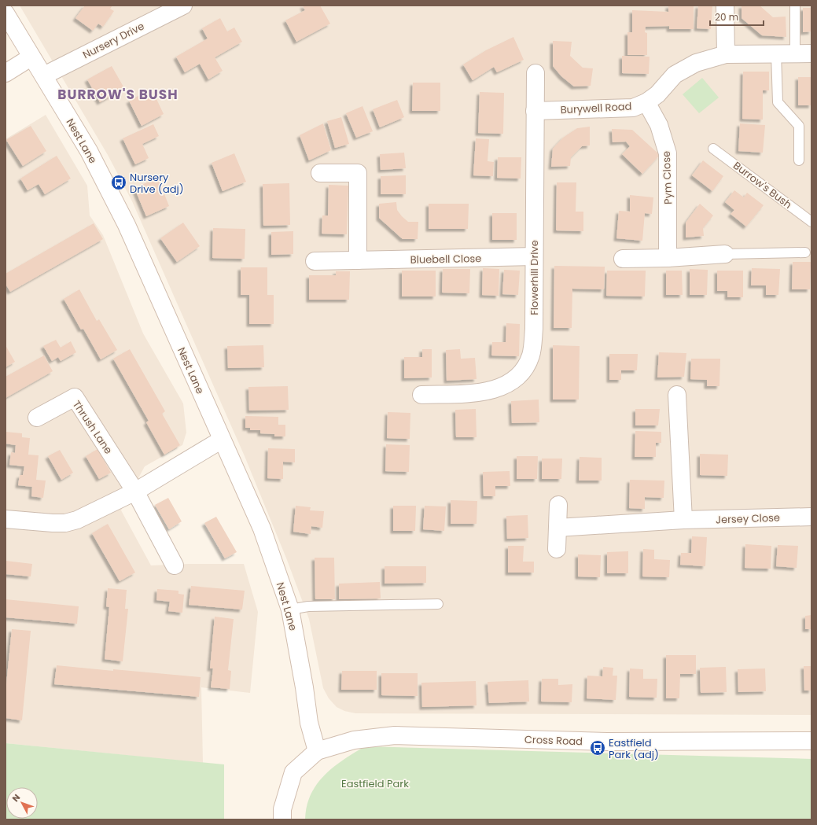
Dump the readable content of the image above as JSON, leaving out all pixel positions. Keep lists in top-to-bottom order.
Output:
{
  "streets": {
    "street": [
      "Nursery Drive",
      "Burywell Road",
      "Nest Lane",
      "Pym Close",
      "Bluebell Close",
      "Flowerhill Drive",
      "Thrush Lane",
      "Jersey Close",
      "Cross Road"
    ],
    "lane": ["Burrow's Bush"]
  },
  "crossings": [
    ["Nursery Drive", "Nest Lane"],
    ["Burywell Road", "Pym Close"],
    ["Burywell Road", "Flowerhill Drive"],
    ["Nest Lane", "Cross Road"],
    ["Bluebell Close", "Flowerhill Drive"]
  ],
  "districts": ["BURROW'S BUSH"],
  "parks": ["Eastfield Park"],
  "places": {
    "bus stop": ["Nursery Drive (adj)", "Eastfield Park (adj)"]
  },
  "scale_bar": "20 m",
  "north": "top left"
}
